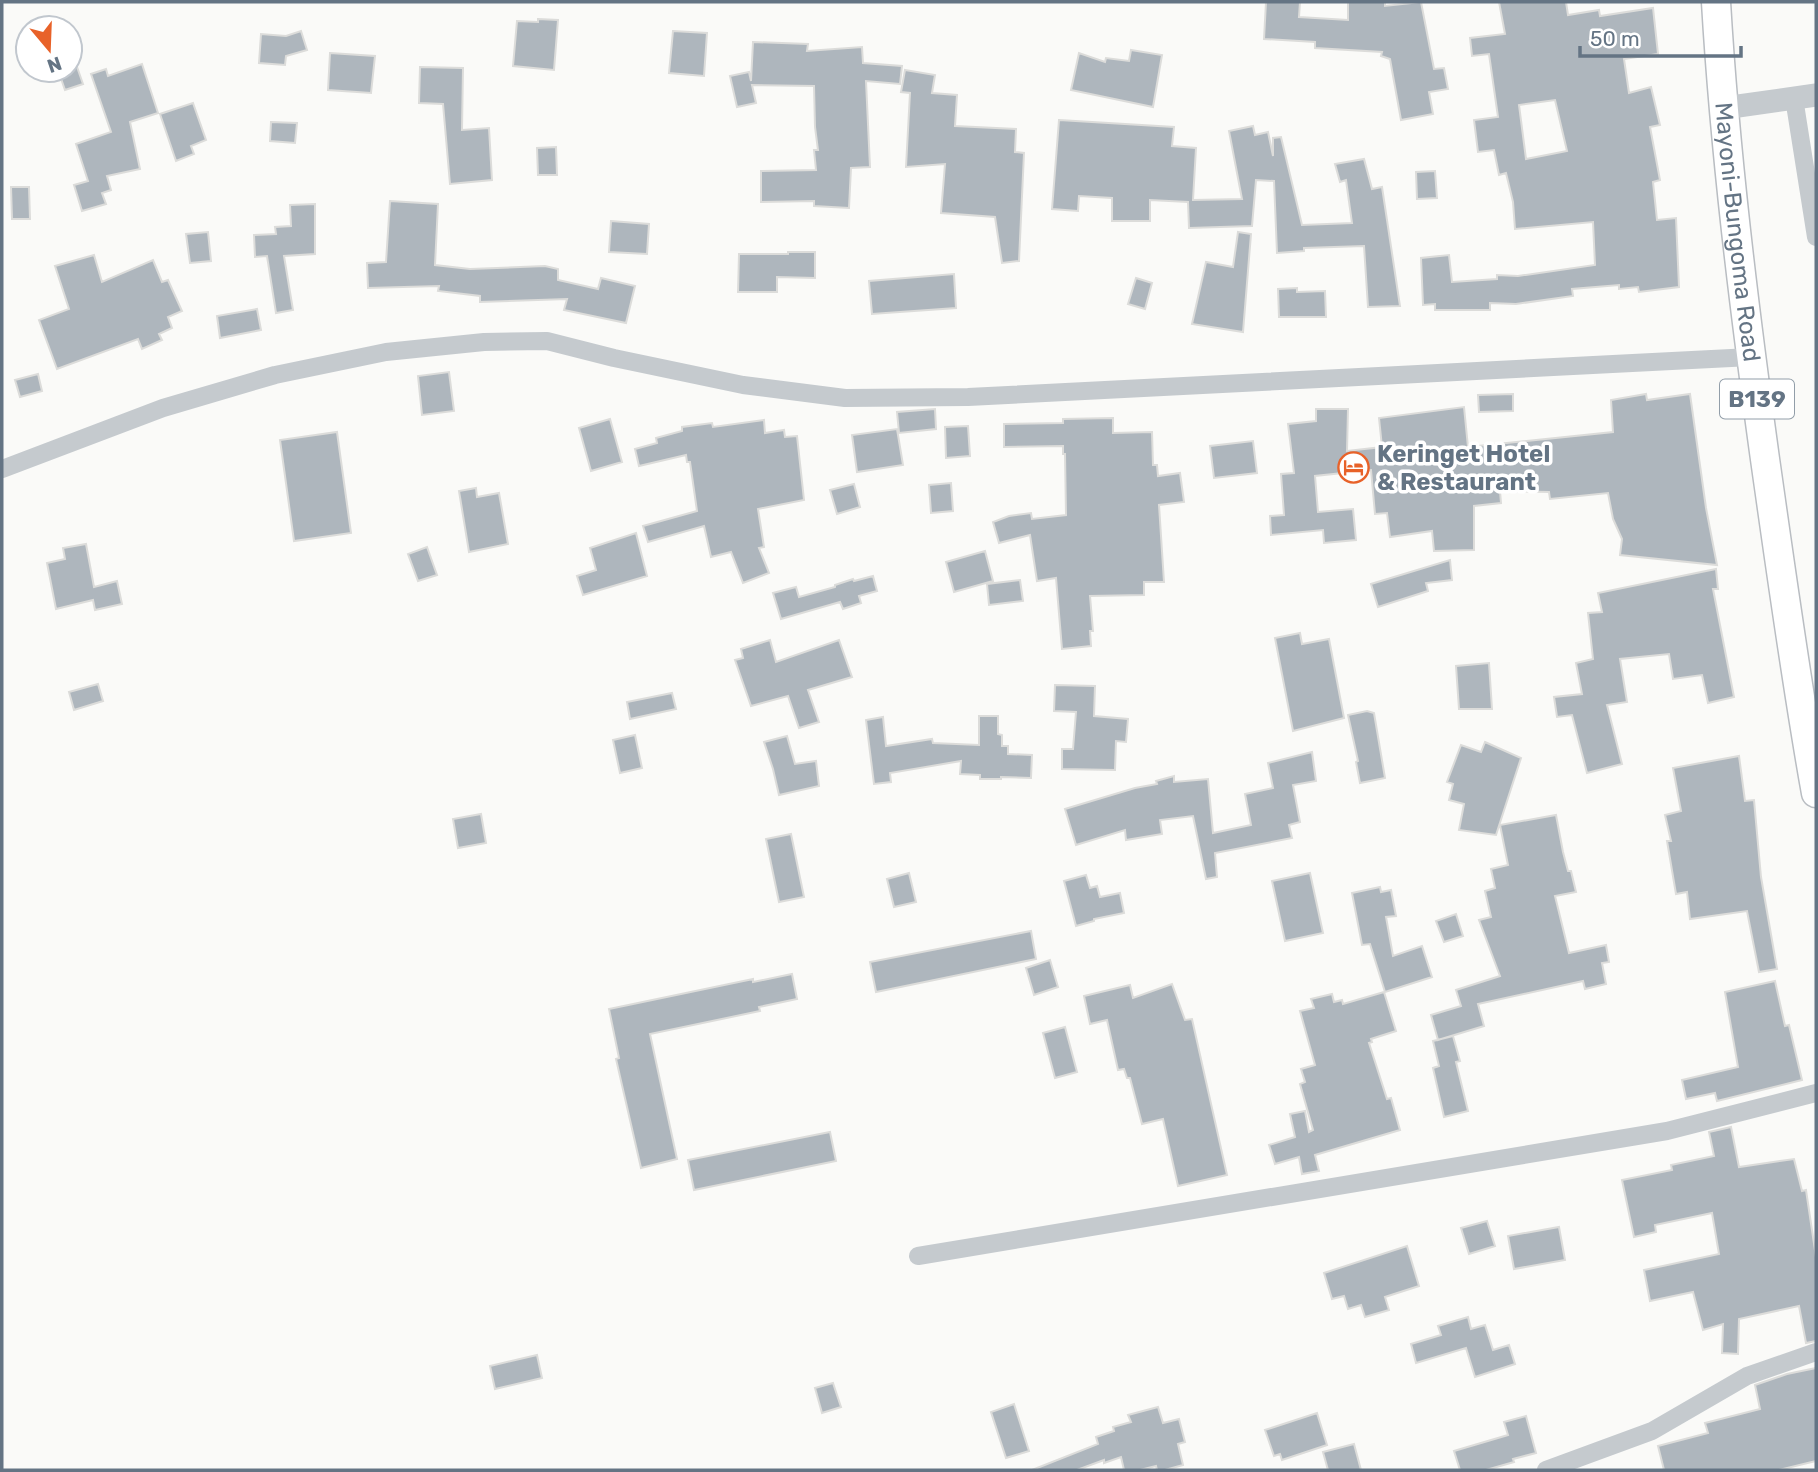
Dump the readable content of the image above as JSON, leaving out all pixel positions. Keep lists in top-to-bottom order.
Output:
{
  "streets": {
    "main road": ["Mayoni-Bungoma Road", "B139"]
  },
  "places": {
    "hotel": ["Keringet Hotel & Restaurant"]
  },
  "scale_bar": "50 m",
  "north": "bottom"
}
